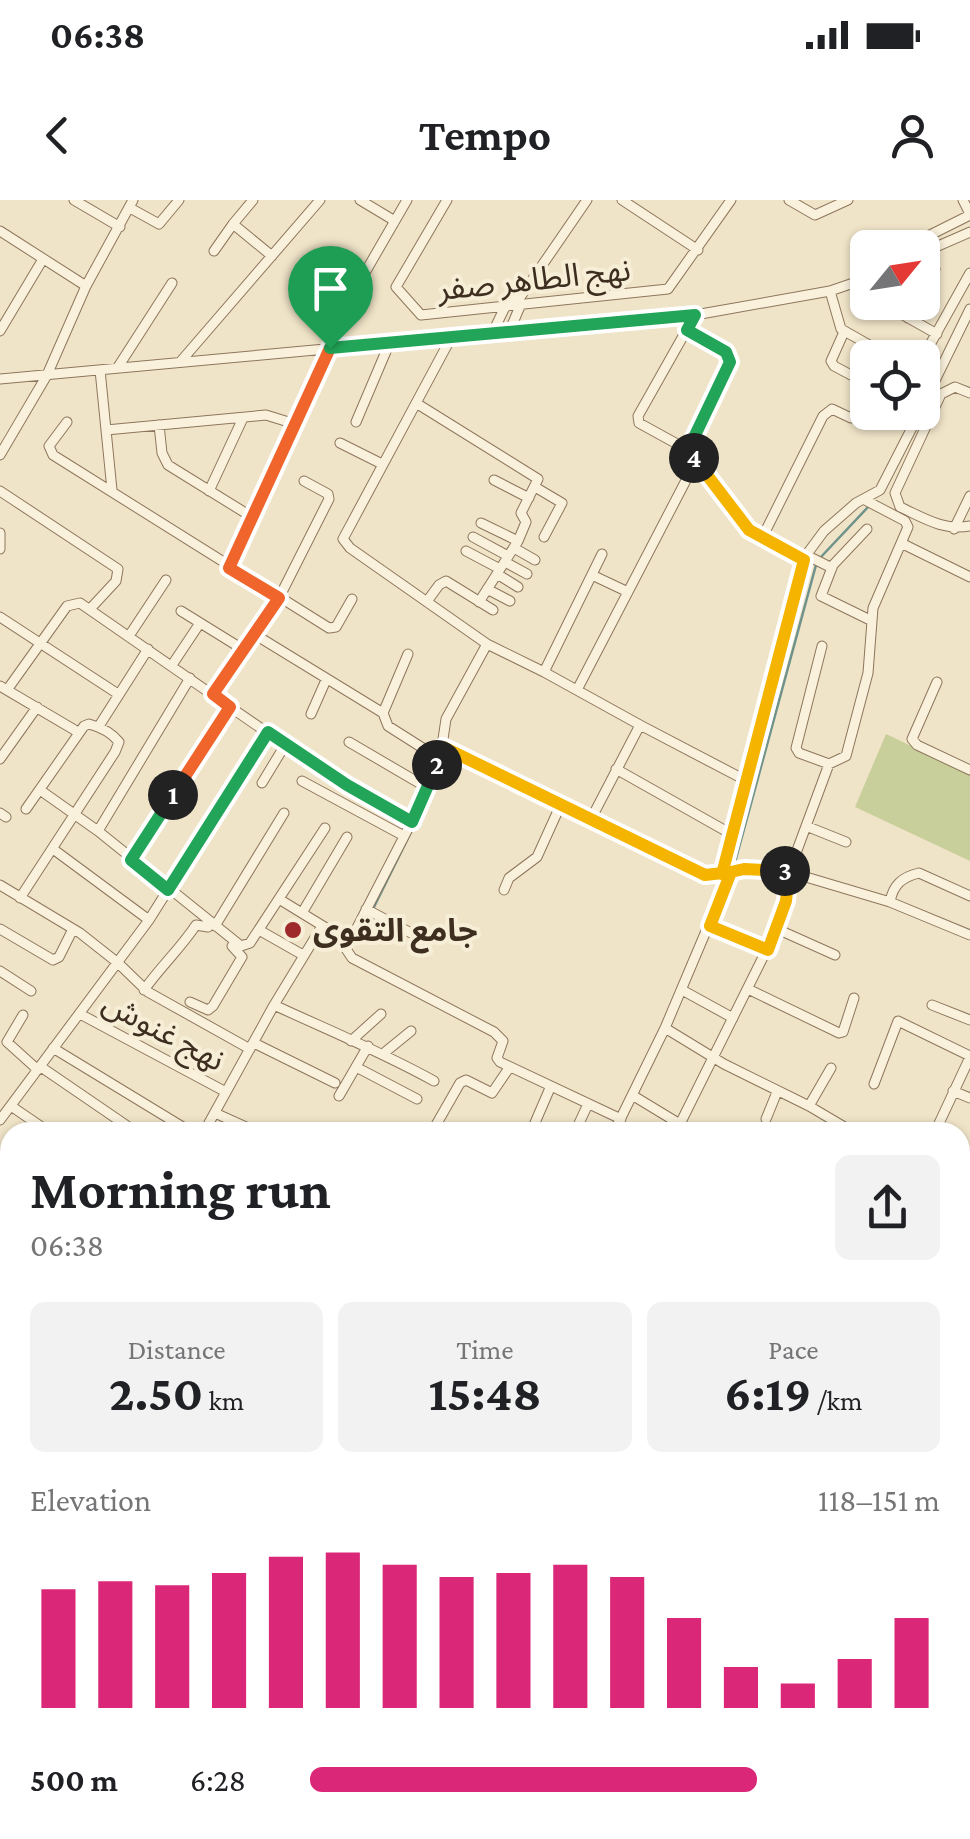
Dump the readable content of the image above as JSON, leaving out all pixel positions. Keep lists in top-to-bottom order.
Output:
{
  "streets": {
    "street": ["نهج الطاهر صفر", "نهج غنوش"]
  },
  "places": ["جامع التقوى"],
  "north": "top right",
  "page": {
    "status": "06:38",
    "header": "Tempo",
    "pins": [
      "4",
      "2",
      "1",
      "3"
    ],
    "heading": ["Morning run", "06:38"],
    "stats": [
      ["Distance", "2.50 km"],
      ["Time", "15:48"],
      ["Pace", "6:19 /km"]
    ],
    "chart": ["Elevation", "118–151 m"],
    "list": [
      {
        "name": "500 m",
        "note": "6:28"
      }
    ]
  }
}
